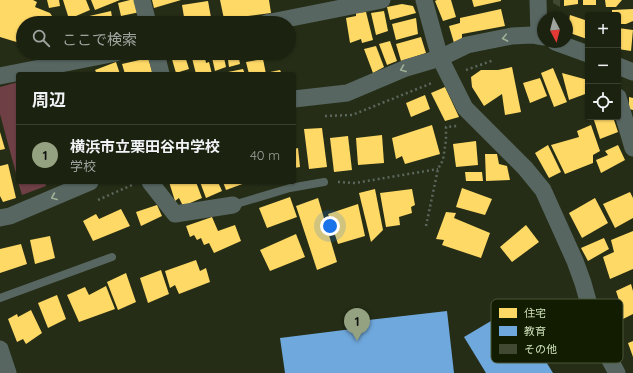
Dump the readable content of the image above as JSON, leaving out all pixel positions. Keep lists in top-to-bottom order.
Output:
{
  "legend": ["住宅", "教育", "その他"],
  "north": "bottom",
  "page": {
    "map_buttons": ["+", "−"],
    "search": "ここで検索",
    "heading": "周辺",
    "list": [
      {
        "mark": "1",
        "name": "横浜市立栗田谷中学校",
        "note": "学校",
        "value": "40 m"
      }
    ],
    "pins": "1"
  }
}
